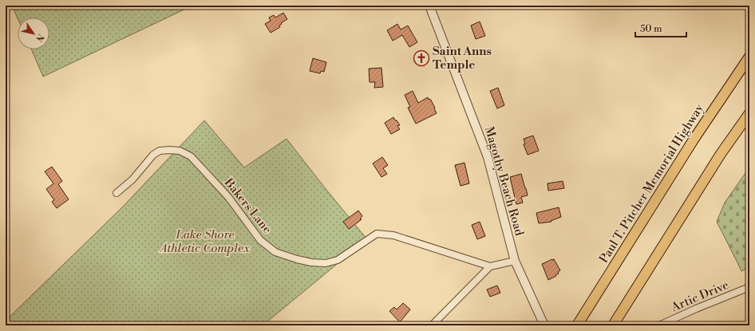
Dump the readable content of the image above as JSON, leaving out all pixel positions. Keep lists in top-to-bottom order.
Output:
{
  "streets": {
    "main road": ["Paul T. Pitcher Memorial Highway"],
    "street": ["Magothy Beach Road", "Bakers Lane", "Artic Drive"]
  },
  "parks": ["Lake Shore Athletic Complex"],
  "places": {
    "church": ["Saint Anns Temple"]
  },
  "scale_bar": "50 m",
  "north": "bottom right"
}
